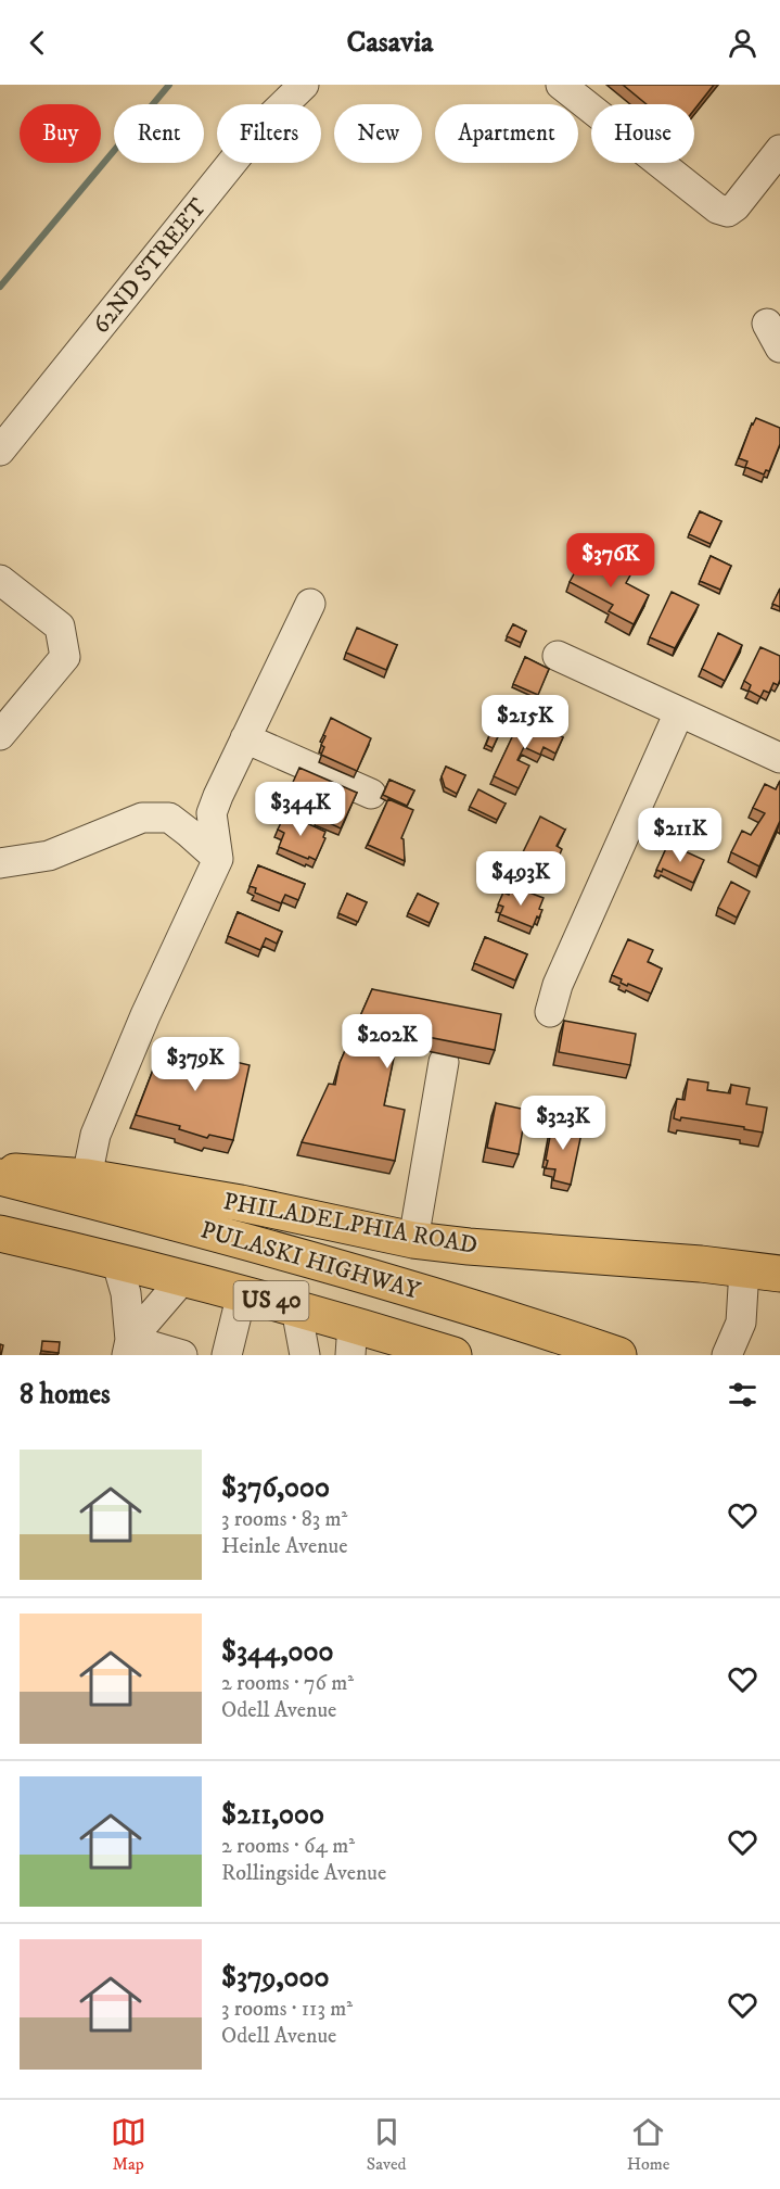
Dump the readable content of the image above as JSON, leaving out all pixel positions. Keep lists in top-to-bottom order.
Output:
{
  "streets": {
    "main road": ["PHILADELPHIA ROAD", "PULASKI HIGHWAY", "US 40"],
    "street": ["62ND STREET"]
  },
  "page": {
    "header": "Casavia",
    "chip": [
      "Buy",
      "Rent",
      "Filters",
      "New",
      "Apartment",
      "House"
    ],
    "price": [
      "$376K",
      "$215K",
      "$344K",
      "$211K",
      "$493K",
      "$202K",
      "$379K",
      "$323K"
    ],
    "heading": "8 homes",
    "list": [
      {
        "name": "$376,000",
        "note": "3 rooms · 83 m² · Heinle Avenue"
      },
      {
        "name": "$344,000",
        "note": "2 rooms · 76 m² · Odell Avenue"
      },
      {
        "name": "$211,000",
        "note": "2 rooms · 64 m² · Rollingside Avenue"
      },
      {
        "name": "$379,000",
        "note": "3 rooms · 113 m² · Odell Avenue"
      }
    ],
    "tabs": ["Map", "Saved", "Home"]
  }
}
